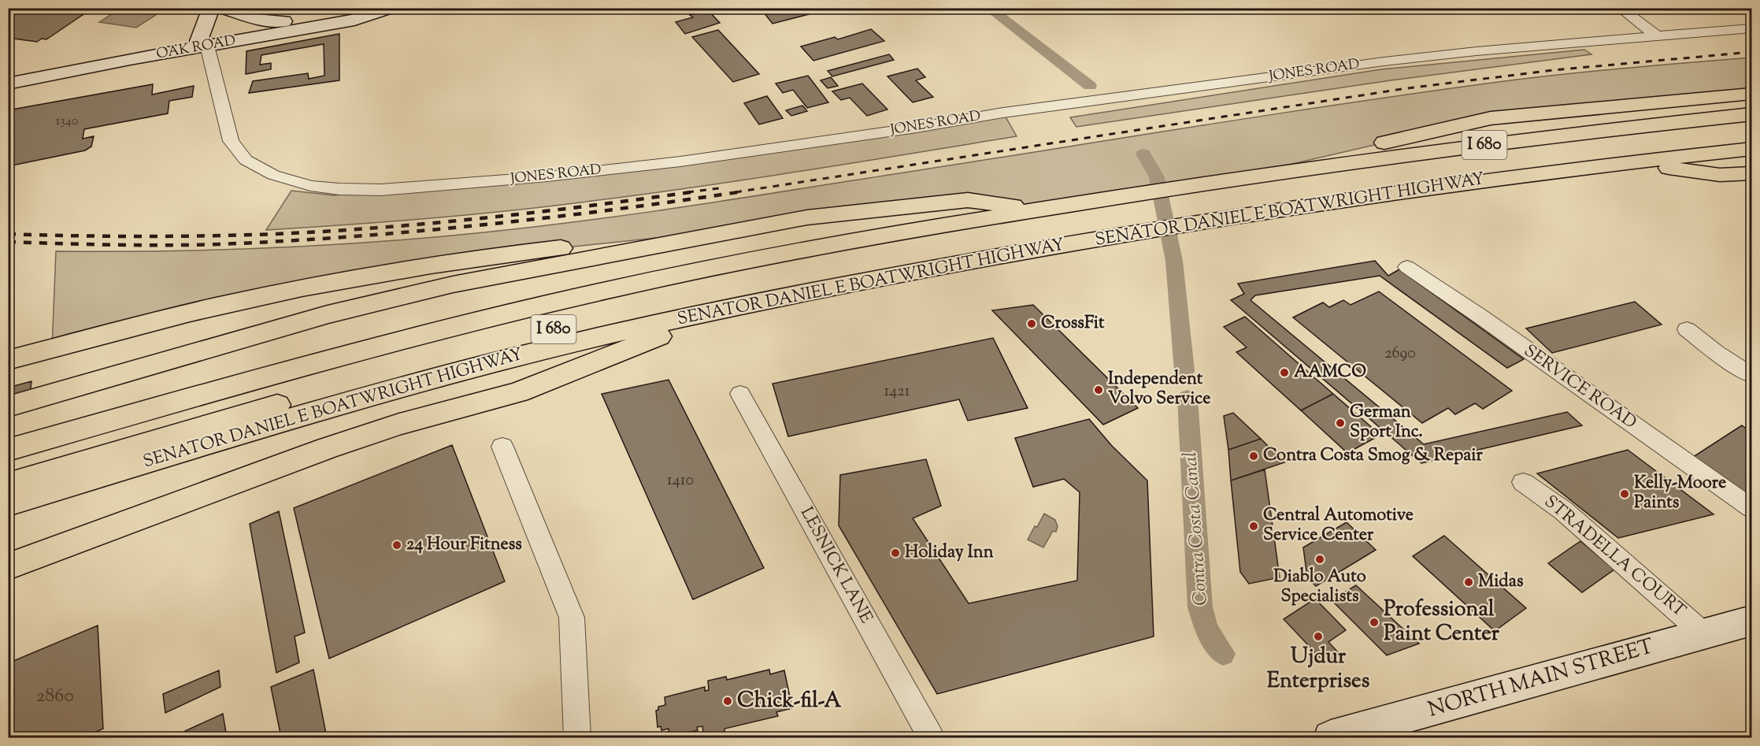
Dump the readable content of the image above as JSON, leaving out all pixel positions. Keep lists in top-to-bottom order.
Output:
{
  "streets": {
    "highway": ["I 680", "SENATOR DANIEL E BOATWRIGHT HIGHWAY"],
    "main road": ["OAK ROAD", "NORTH MAIN STREET"],
    "street": [
      "JONES ROAD",
      "SERVICE ROAD",
      "STRADELLA COURT",
      "LESNICK LANE"
    ]
  },
  "crossings": [
    ["OAK ROAD", "JONES ROAD"],
    ["I 680", "SENATOR DANIEL E BOATWRIGHT HIGHWAY"],
    ["STRADELLA COURT", "NORTH MAIN STREET"]
  ],
  "water": ["Contra Costa Canal"],
  "places": [
    "CrossFit",
    "AAMCO",
    "Independent Volvo Service",
    "German Sport Inc.",
    "Contra Costa Smog & Repair",
    "Kelly-Moore Paints",
    "Central Automotive Service Center",
    "24 Hour Fitness",
    "Holiday Inn",
    "Diablo Auto Specialists",
    "Midas",
    "Professional Paint Center",
    "Ujdur Enterprises",
    "Chick-fil-A"
  ],
  "house_numbers": [
    "1340",
    "2690",
    "1421",
    "1410",
    "2860"
  ]
}
